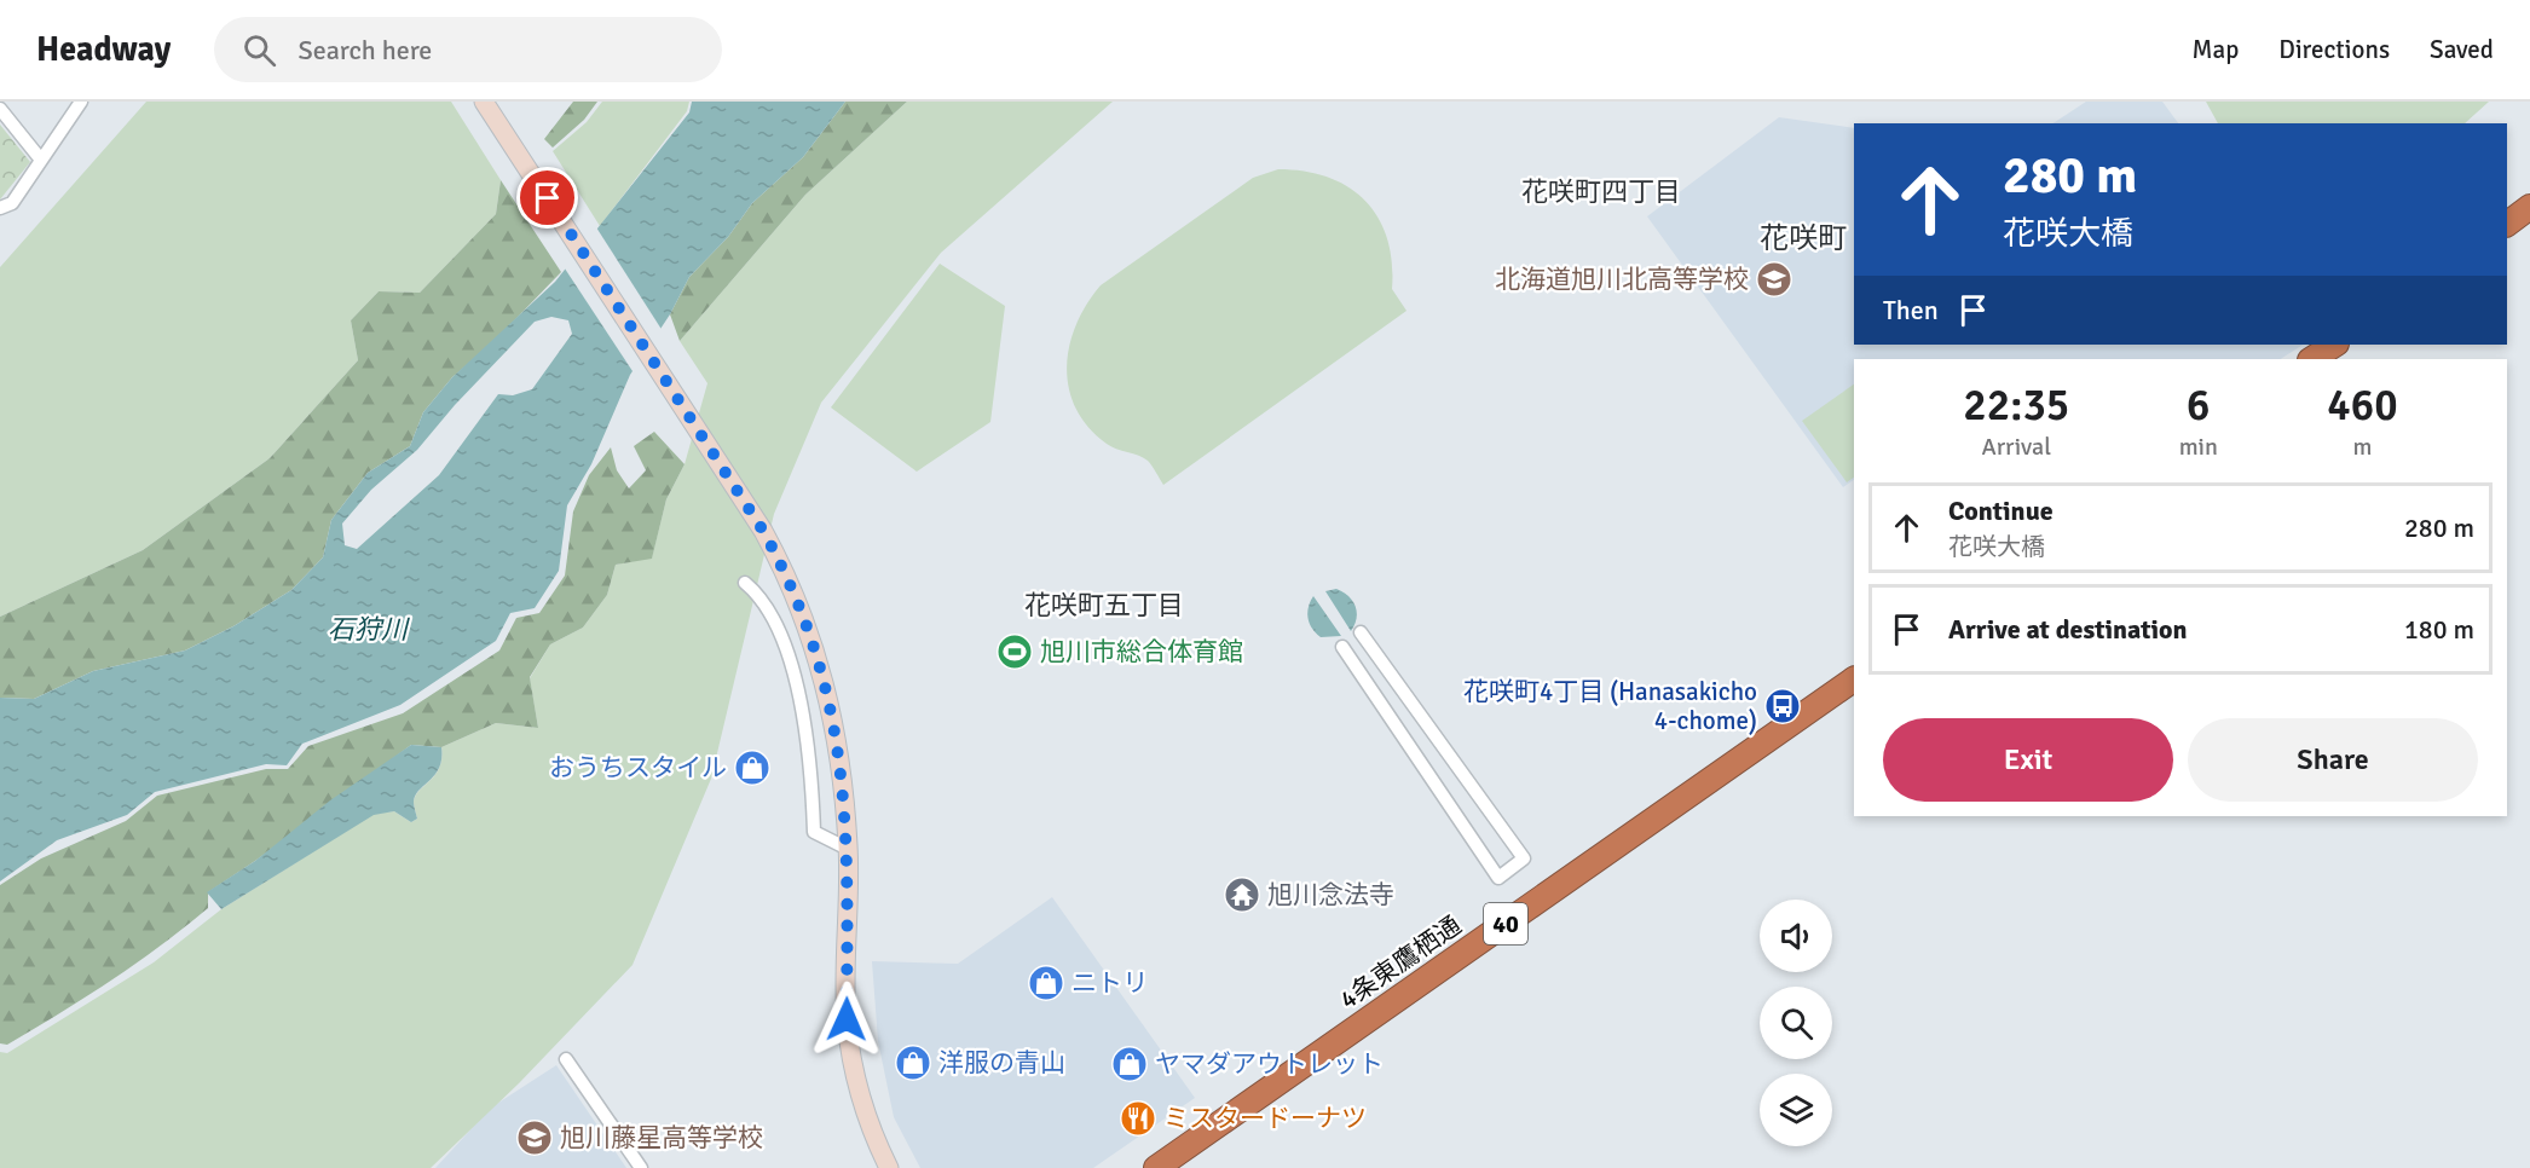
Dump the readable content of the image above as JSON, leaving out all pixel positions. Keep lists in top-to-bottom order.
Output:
{
  "streets": {
    "highway": ["40", "4条東鷹栖通"]
  },
  "districts": ["花咲町四丁目", "花咲町", "花咲町五丁目"],
  "water": ["石狩川"],
  "places": {
    "school or university": ["北海道旭川北高等学校", "旭川藤星高等学校"],
    "sports": ["旭川市総合体育館"],
    "bus stop": ["花咲町4丁目 (Hanasakicho 4-chome)"],
    "shop": [
      "おうちスタイル",
      "ニトリ",
      "洋服の青山",
      "ヤマダアウトレット"
    ],
    "temple": ["旭川念法寺"],
    "restaurant": ["ミスタードーナツ"]
  },
  "page": {
    "header": "Headway",
    "search": "Search here",
    "nav": ["Map", "Directions", "Saved"],
    "turn": ["280 m", "花咲大橋"],
    "then": "Then",
    "eta": [
      "22:35",
      "Arrival",
      "6",
      "min",
      "460",
      "m"
    ],
    "list": [
      {
        "name": "Continue",
        "note": "花咲大橋",
        "value": "280 m"
      },
      {
        "name": "Arrive at destination",
        "value": "180 m"
      }
    ],
    "buttons": ["Exit", "Share"]
  }
}
